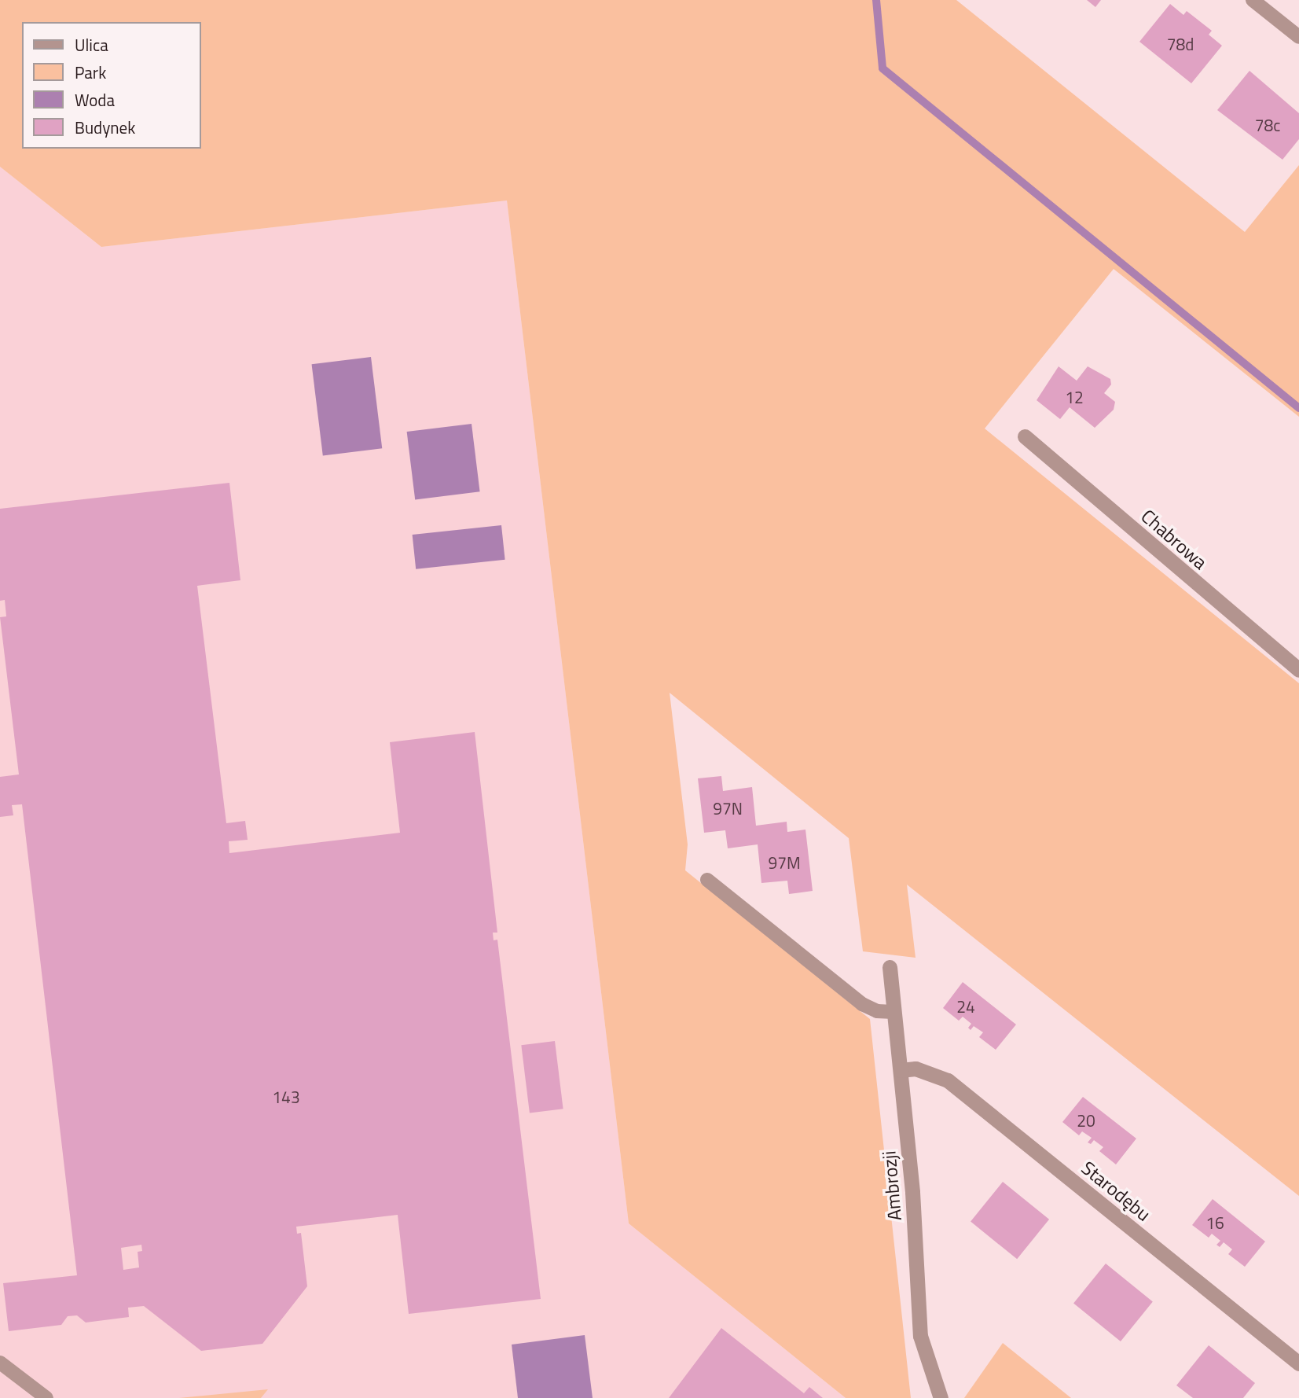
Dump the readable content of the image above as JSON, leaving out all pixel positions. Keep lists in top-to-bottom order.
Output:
{
  "streets": {
    "street": ["Chabrowa", "Ambrozji", "Starodębu"]
  },
  "crossings": [
    ["Ambrozji", "Starodębu"]
  ],
  "house_numbers": [
    "78d",
    "78c",
    "12",
    "97N",
    "97M",
    "24",
    "143",
    "20",
    "16"
  ],
  "legend": [
    "Ulica",
    "Park",
    "Woda",
    "Budynek"
  ]
}
